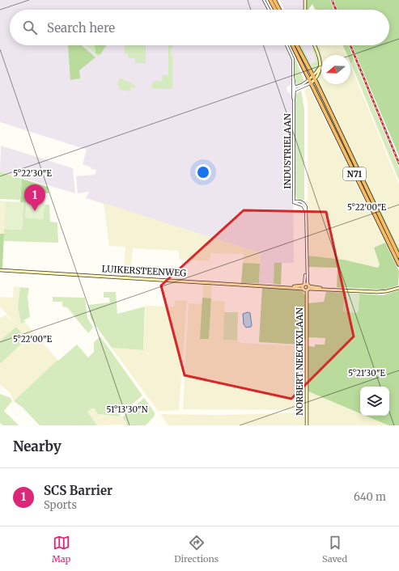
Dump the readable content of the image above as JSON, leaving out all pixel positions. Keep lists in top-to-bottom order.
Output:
{
  "streets": {
    "highway": ["N71"],
    "main road": ["LUIKERSTEENWEG", "NORBERT NEECKXLAAN"],
    "street": ["INDUSTRIELAAN"]
  },
  "crossings": [
    ["INDUSTRIELAAN", "NORBERT NEECKXLAAN"],
    ["LUIKERSTEENWEG", "NORBERT NEECKXLAAN"]
  ],
  "north": "left",
  "page": {
    "search": "Search here",
    "pins": "1",
    "heading": "Nearby",
    "list": [
      {
        "mark": "1",
        "name": "SCS Barrier",
        "note": "Sports",
        "value": "640 m"
      }
    ],
    "nav": ["Map", "Directions", "Saved"]
  },
  "coordinates": [
    "5°22'30\"E",
    "5°22'00\"E",
    "5°21'30\"E",
    "51°13'30\"N"
  ]
}
